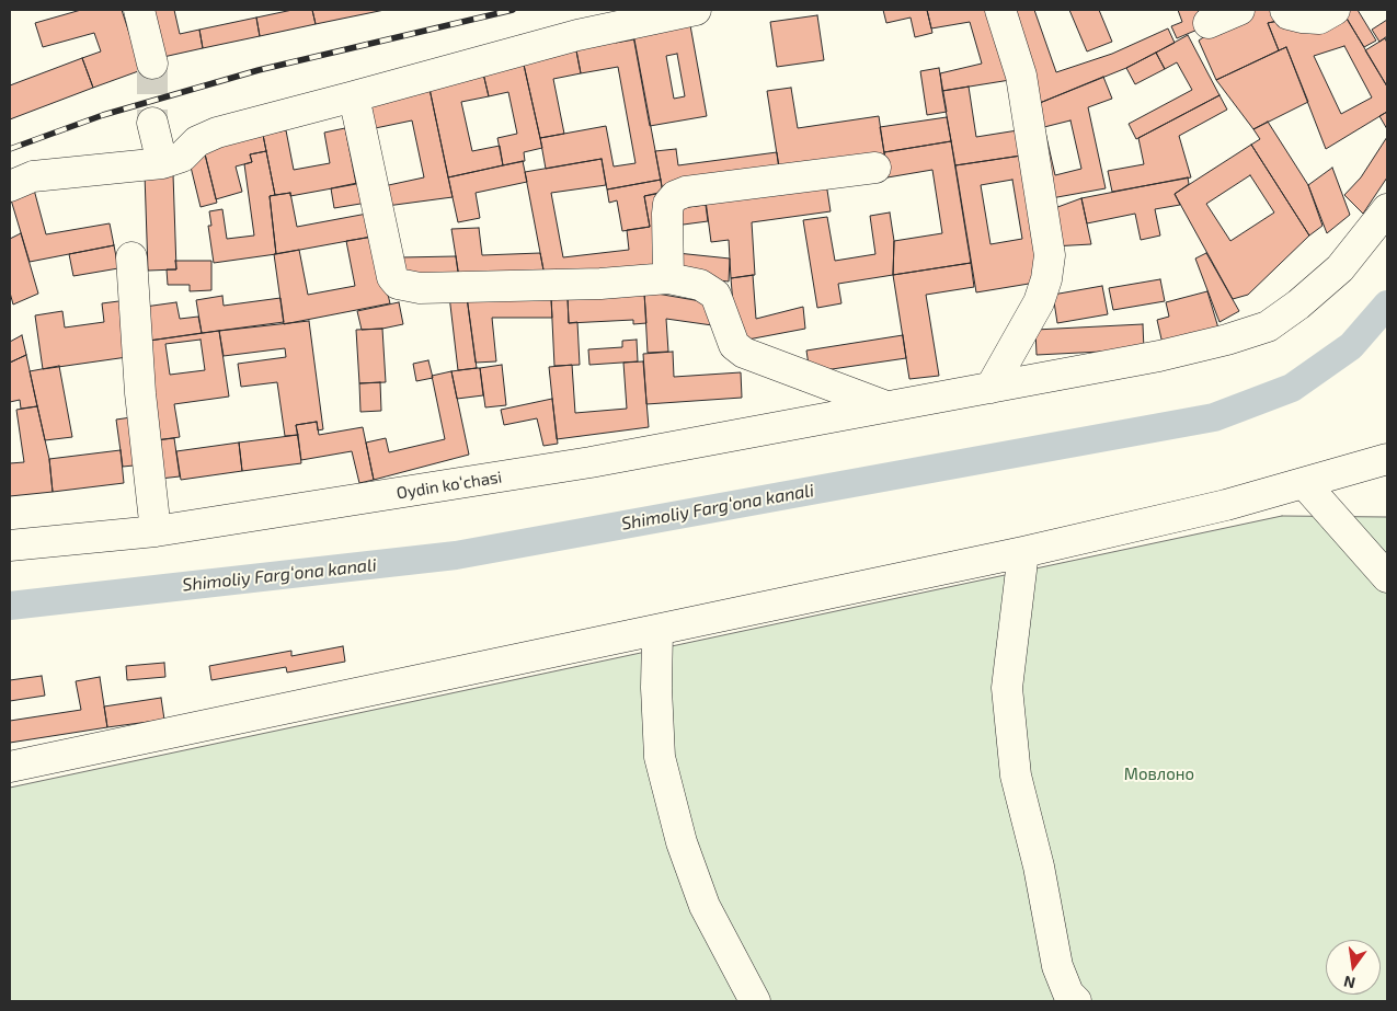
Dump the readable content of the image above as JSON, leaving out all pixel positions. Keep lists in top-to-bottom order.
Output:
{
  "streets": {
    "street": ["Oydin koʻchasi"]
  },
  "water": ["Shimoliy Fargʻona kanali"],
  "parks": ["Мовлоно"],
  "north": "bottom"
}
